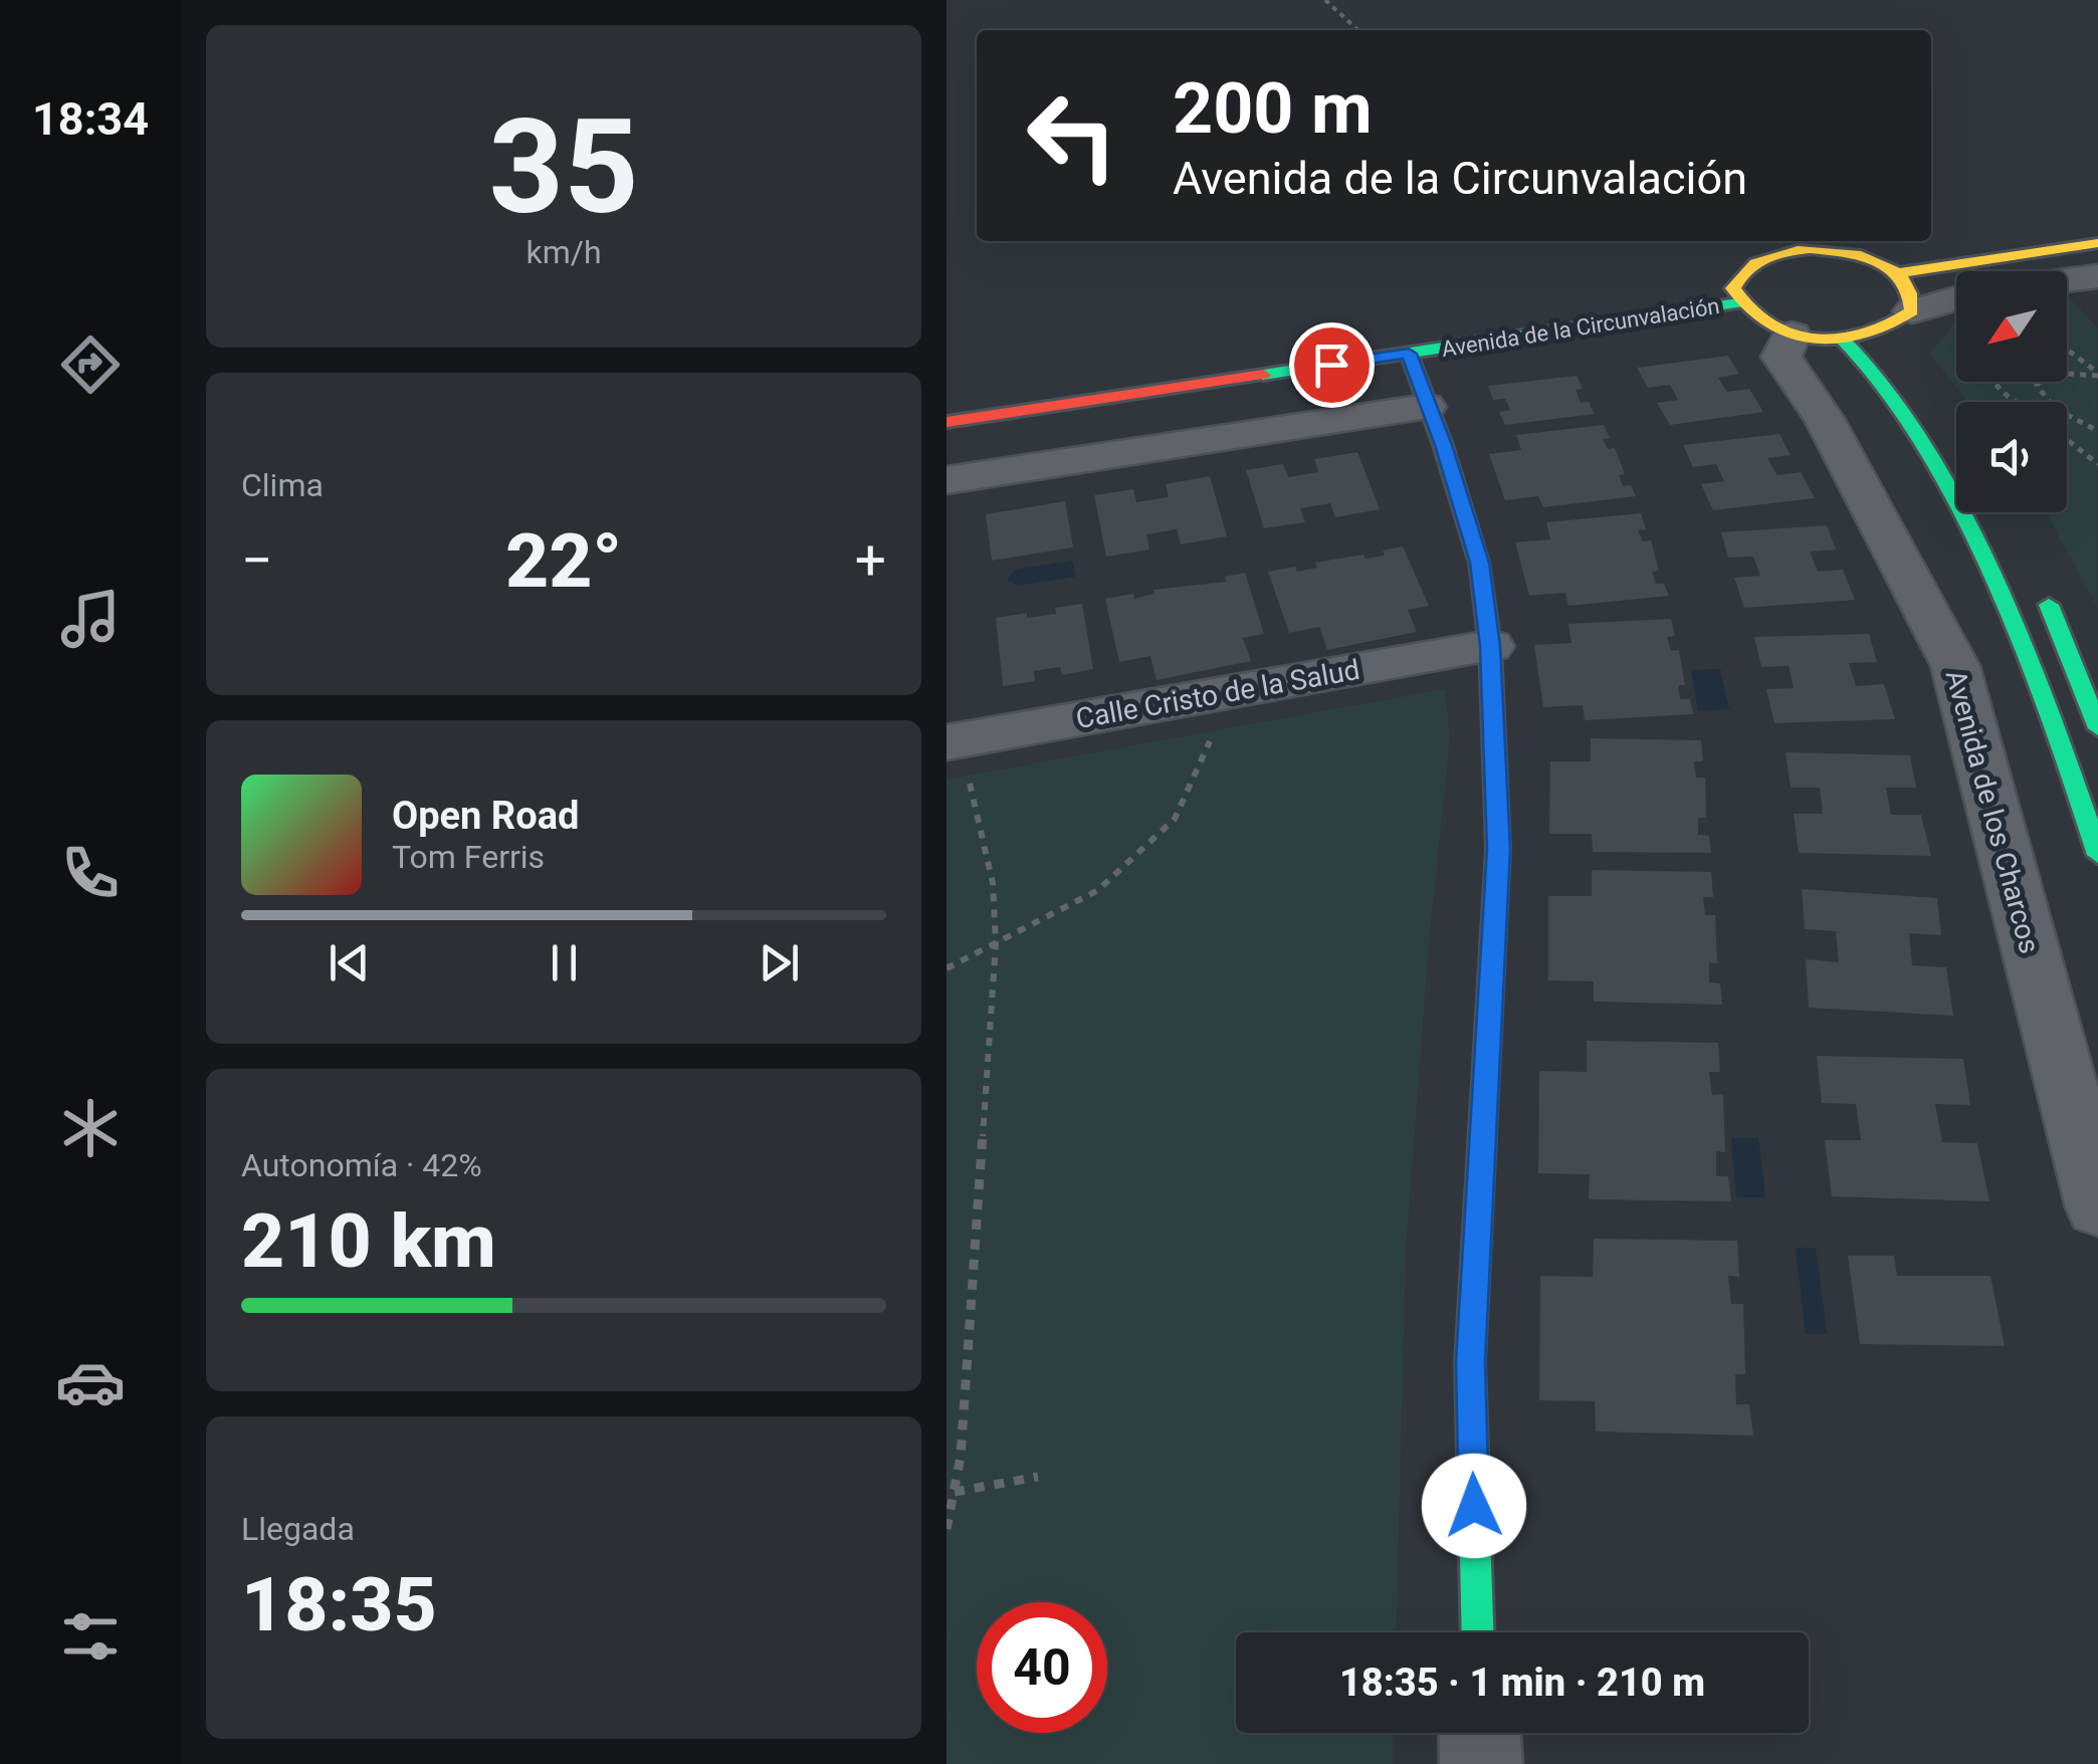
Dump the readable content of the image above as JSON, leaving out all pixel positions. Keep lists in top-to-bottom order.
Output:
{
  "streets": {
    "street": ["Avenida de la Circunvalación", "Calle Cristo de la Salud", "Avenida de los Charcos"]
  },
  "north": "bottom left",
  "page": {
    "tabs": "18:34",
    "tile": [
      ["35", "km/h"],
      "Clima",
      ["Autonomía · 42%", "210 km"],
      ["Llegada", "18:35"]
    ],
    "turn": ["200 m", "Avenida de la Circunvalación"],
    "heat": ["−", "22°", "+"],
    "song": ["Open Road", "Tom Ferris"],
    "limit": "40",
    "trip": "18:35 · 1 min · 210 m"
  }
}
